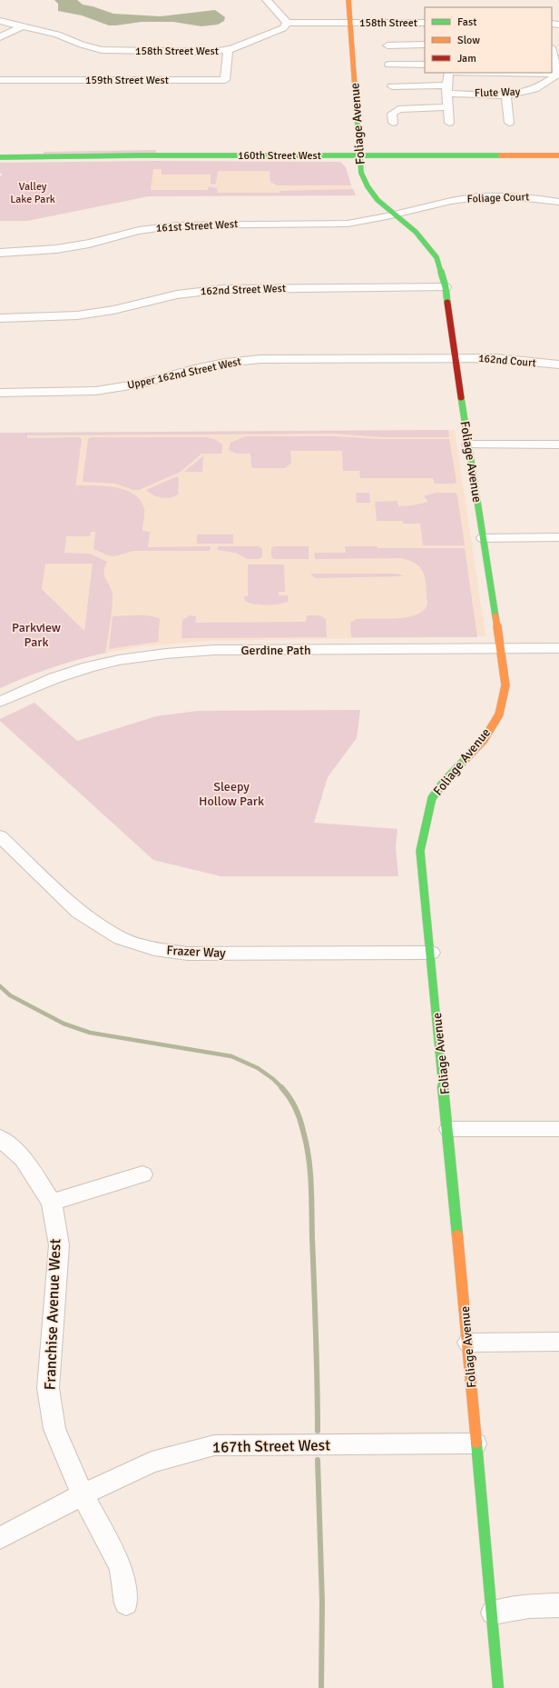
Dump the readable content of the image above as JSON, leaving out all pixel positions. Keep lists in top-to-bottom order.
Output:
{
  "streets": {
    "street": [
      "158th Street",
      "158th Street West",
      "159th Street West",
      "Flute Way",
      "Foliage Avenue",
      "160th Street West",
      "Foliage Court",
      "161st Street West",
      "162nd Street West",
      "162nd Court",
      "Upper 162nd Street West",
      "Gerdine Path",
      "Frazer Way",
      "Franchise Avenue West",
      "167th Street West"
    ]
  },
  "crossings": [
    ["158th Street", "Foliage Avenue"],
    ["158th Street West", "159th Street West"],
    ["Foliage Avenue", "160th Street West"],
    ["Foliage Avenue", "Foliage Court"],
    ["Foliage Avenue", "161st Street West"],
    ["Foliage Avenue", "162nd Street West"],
    ["Foliage Avenue", "162nd Court"],
    ["Foliage Avenue", "Upper 162nd Street West"],
    ["Foliage Avenue", "Gerdine Path"],
    ["Foliage Avenue", "Frazer Way"],
    ["Foliage Avenue", "167th Street West"],
    ["Foliage Court", "161st Street West"],
    ["162nd Court", "Upper 162nd Street West"],
    ["Franchise Avenue West", "167th Street West"]
  ],
  "parks": ["Valley Lake Park", "Parkview Park", "Sleepy Hollow Park"],
  "legend": ["Fast", "Slow", "Jam"]
}
